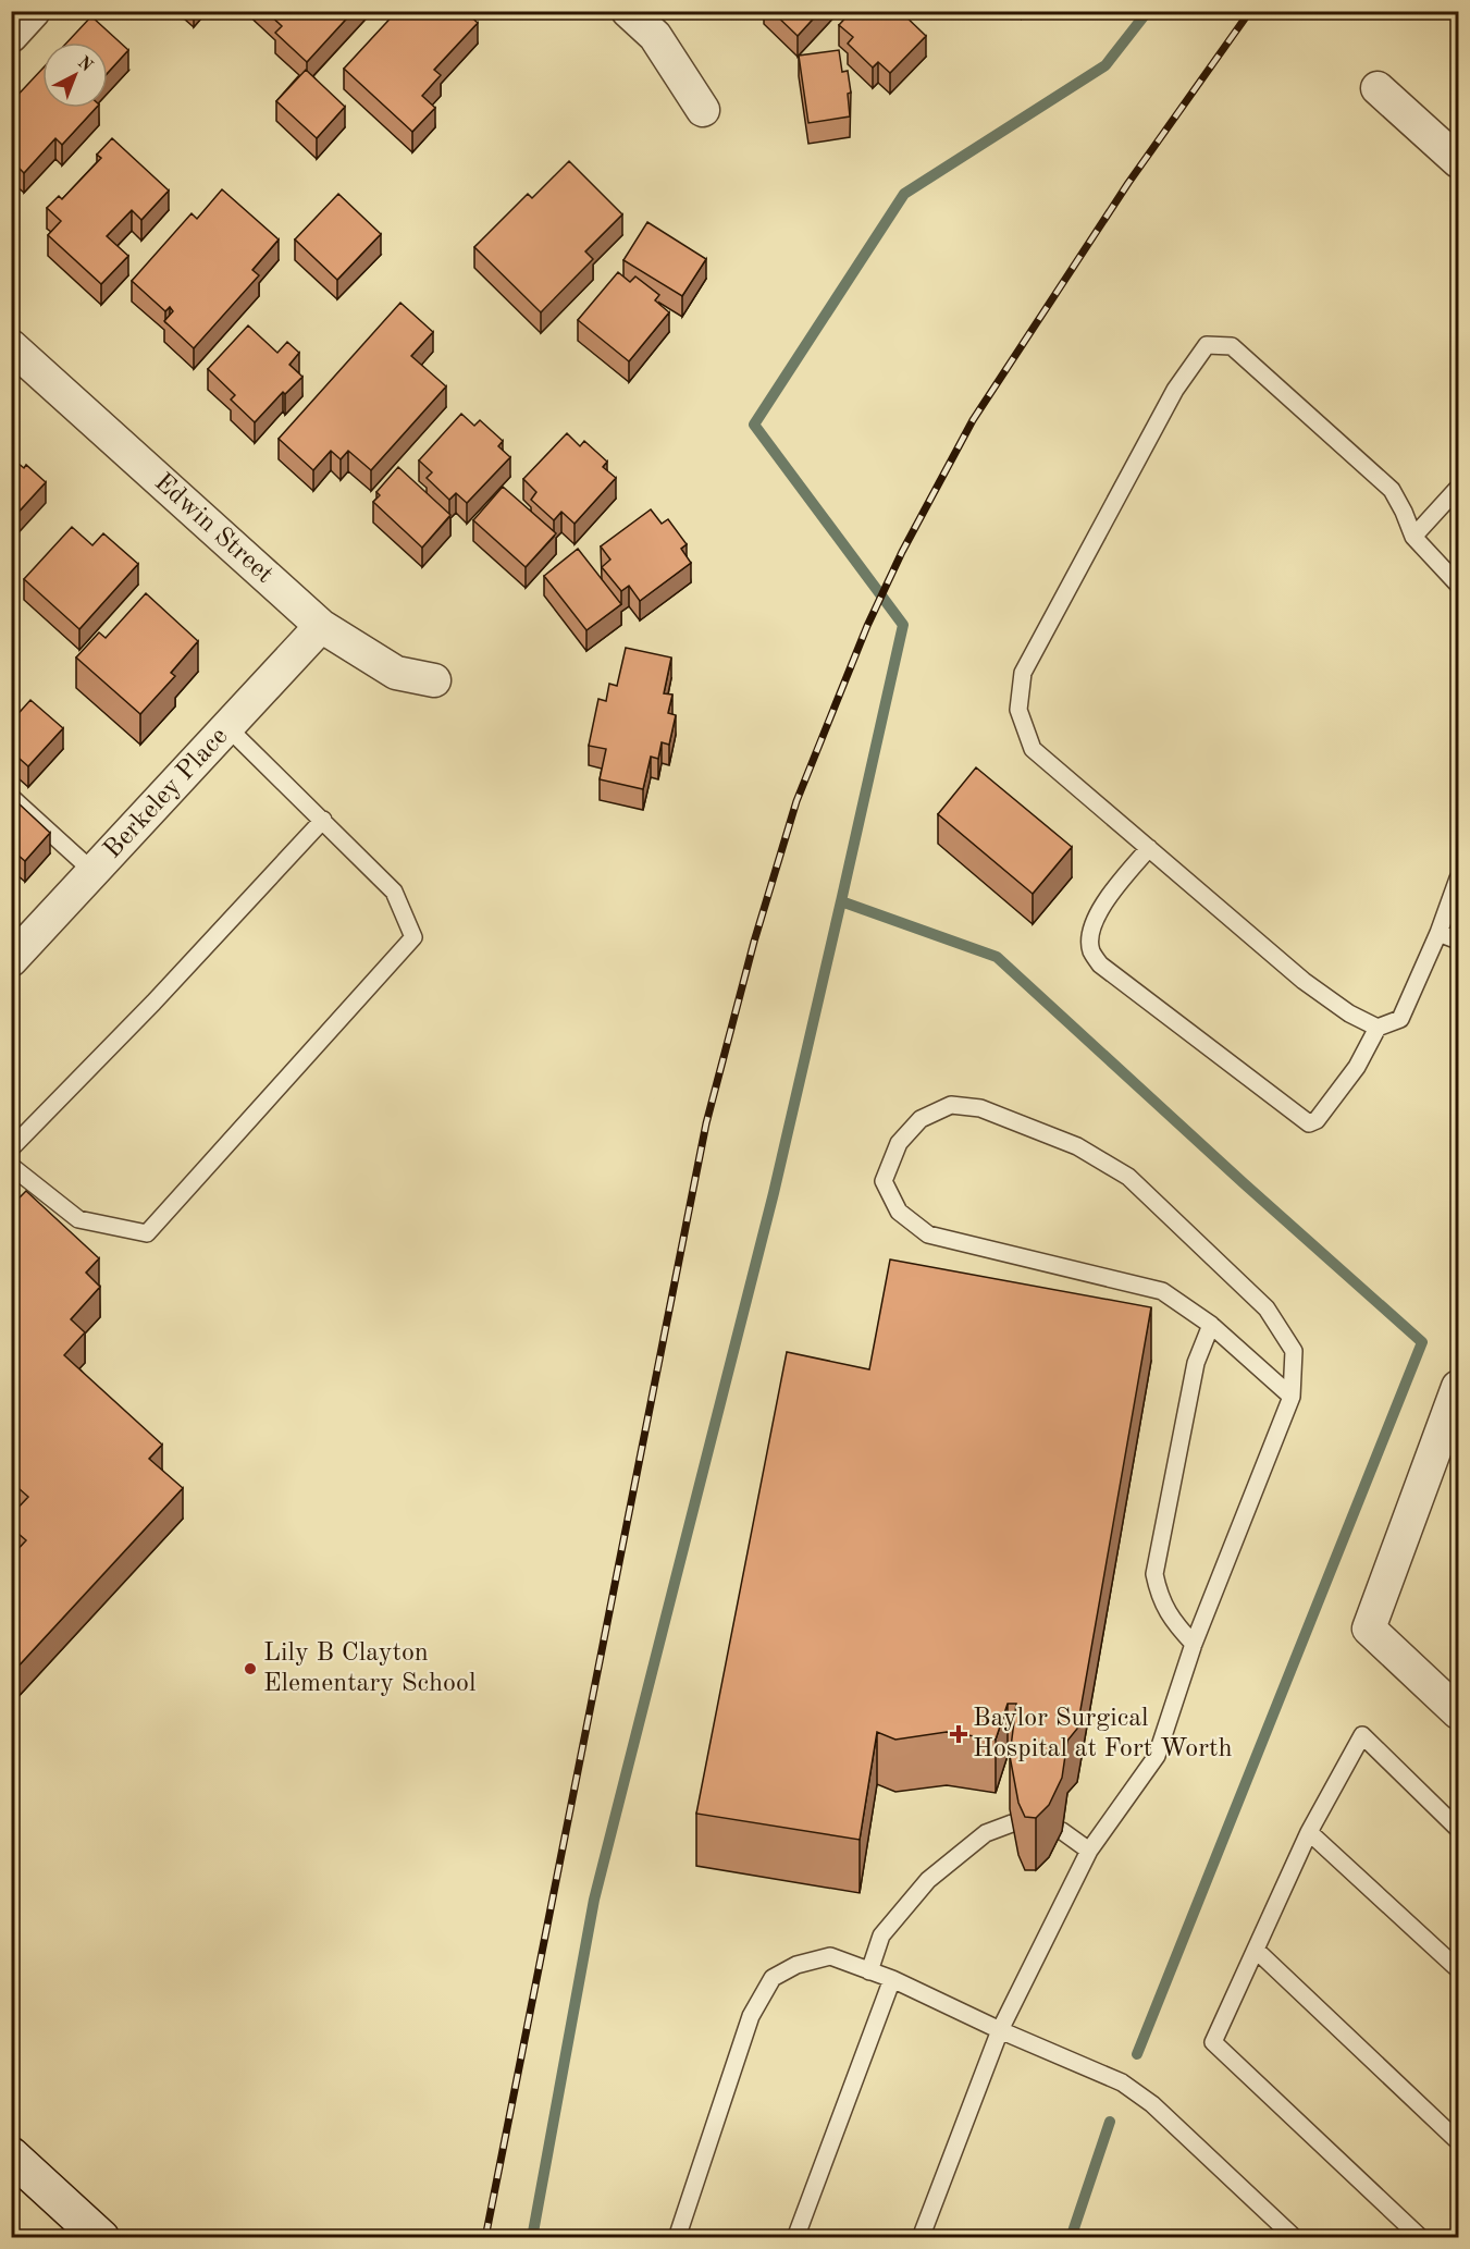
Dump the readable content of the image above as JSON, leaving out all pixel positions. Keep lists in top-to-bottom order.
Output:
{
  "streets": {
    "street": ["Edwin Street", "Berkeley Place"]
  },
  "crossings": [
    ["Edwin Street", "Berkeley Place"]
  ],
  "places": {
    "other": ["Lily B Clayton Elementary School"],
    "health": ["Baylor Surgical Hospital at Fort Worth"]
  },
  "north": "top right"
}
